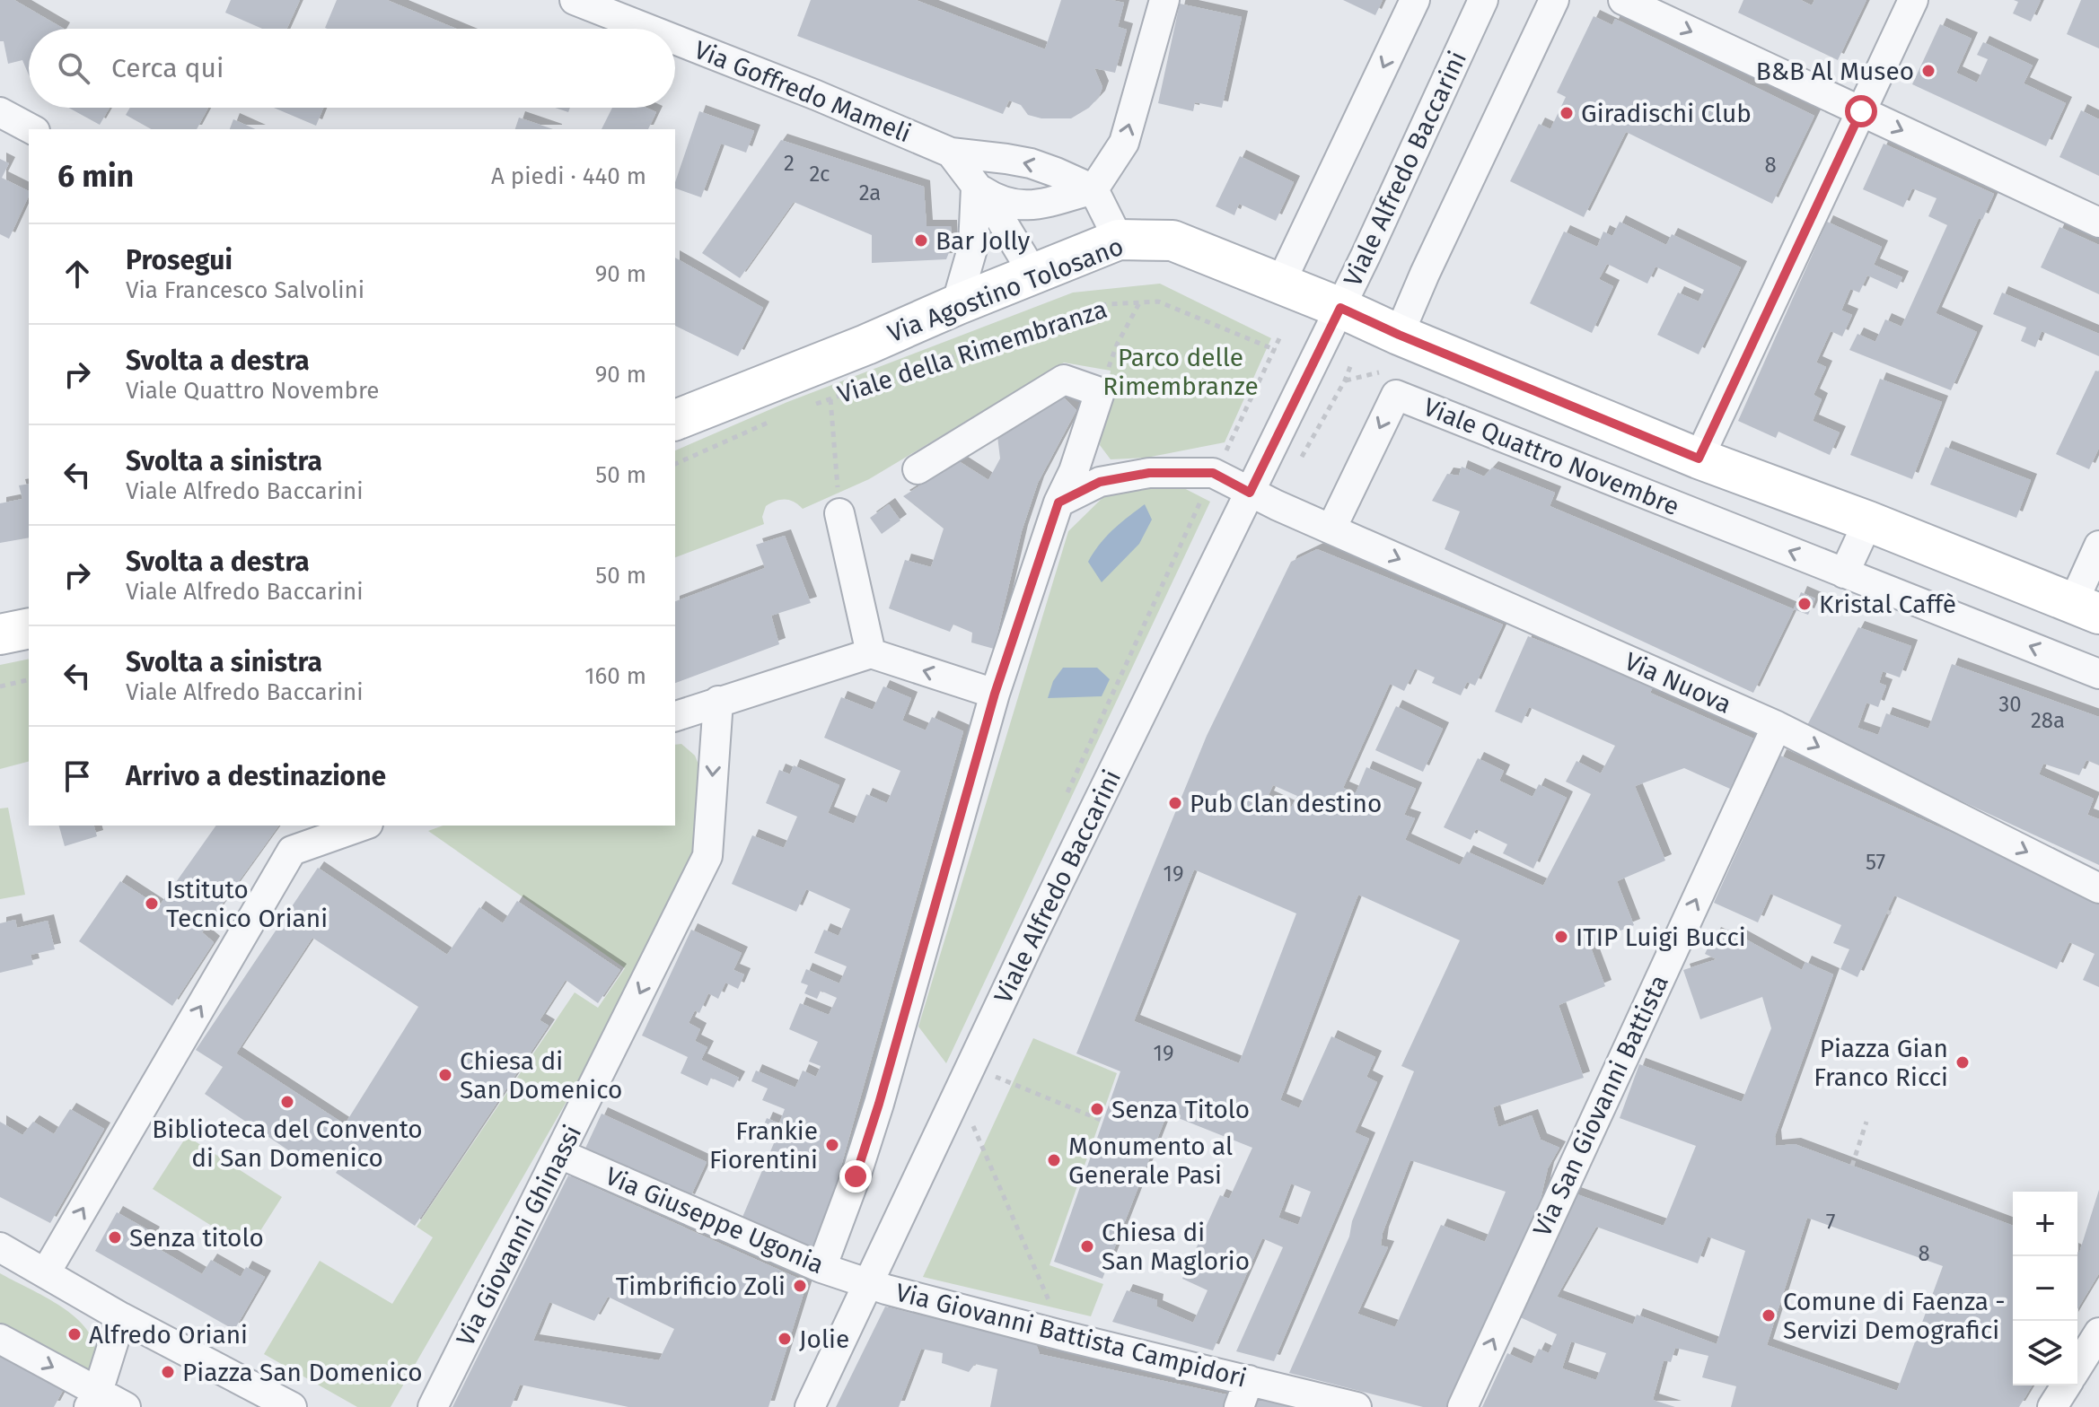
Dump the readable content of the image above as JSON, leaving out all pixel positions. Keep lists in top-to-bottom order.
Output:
{
  "streets": {
    "main road": ["Via Agostino Tolosano"],
    "street": [
      "Via Goffredo Mameli",
      "Viale Alfredo Baccarini",
      "Viale Quattro Novembre",
      "Via Nuova",
      "Via San Giovanni Battista",
      "Via Giuseppe Ugonia",
      "Via Giovanni Ghinassi",
      "Via Giovanni Battista Campidori"
    ],
    "path": ["Viale della Rimembranza"]
  },
  "crossings": [
    ["Viale Alfredo Baccarini", "Via Agostino Tolosano"],
    ["Viale Alfredo Baccarini", "Via Nuova"],
    ["Viale Alfredo Baccarini", "Via Giuseppe Ugonia"],
    ["Viale Alfredo Baccarini", "Via Giovanni Battista Campidori"],
    ["Viale Quattro Novembre", "Via Nuova"],
    ["Via Nuova", "Via San Giovanni Battista"],
    ["Via Giuseppe Ugonia", "Via Giovanni Ghinassi"],
    ["Via Giuseppe Ugonia", "Via Giovanni Battista Campidori"]
  ],
  "one_way": ["Viale Quattro Novembre", "Via Nuova", "Via San Giovanni Battista"],
  "parks": ["Parco delle Rimembranze"],
  "places": [
    "B&B Al Museo",
    "Giradischi Club",
    "Bar Jolly",
    "Kristal Caffè",
    "Pub Clan destino",
    "Istituto Tecnico Oriani",
    "ITIP Luigi Bucci",
    "Piazza Gian Franco Ricci",
    "Chiesa di San Domenico",
    "Biblioteca del Convento di San Domenico",
    "Senza Titolo",
    "Frankie Fiorentini",
    "Monumento al Generale Pasi",
    "Senza titolo",
    "Chiesa di San Maglorio",
    "Timbrificio Zoli",
    "Comune di Faenza - Servizi Demografici",
    "Alfredo Oriani",
    "Jolie",
    "Piazza San Domenico"
  ],
  "house_numbers": [
    "2",
    "8",
    "2c",
    "2a",
    "30",
    "28a",
    "57",
    "19",
    "19",
    "7",
    "8"
  ],
  "page": {
    "search": "Cerca qui",
    "heading": ["6 min", "A piedi · 440 m"],
    "list": [
      ["Prosegui", "Via Francesco Salvolini", "90 m"],
      ["Svolta a destra", "Viale Quattro Novembre", "90 m"],
      ["Svolta a sinistra", "Viale Alfredo Baccarini", "50 m"],
      ["Svolta a destra", "Viale Alfredo Baccarini", "50 m"],
      ["Svolta a sinistra", "Viale Alfredo Baccarini", "160 m"],
      "Arrivo a destinazione"
    ],
    "map_buttons": ["+", "−"]
  }
}
